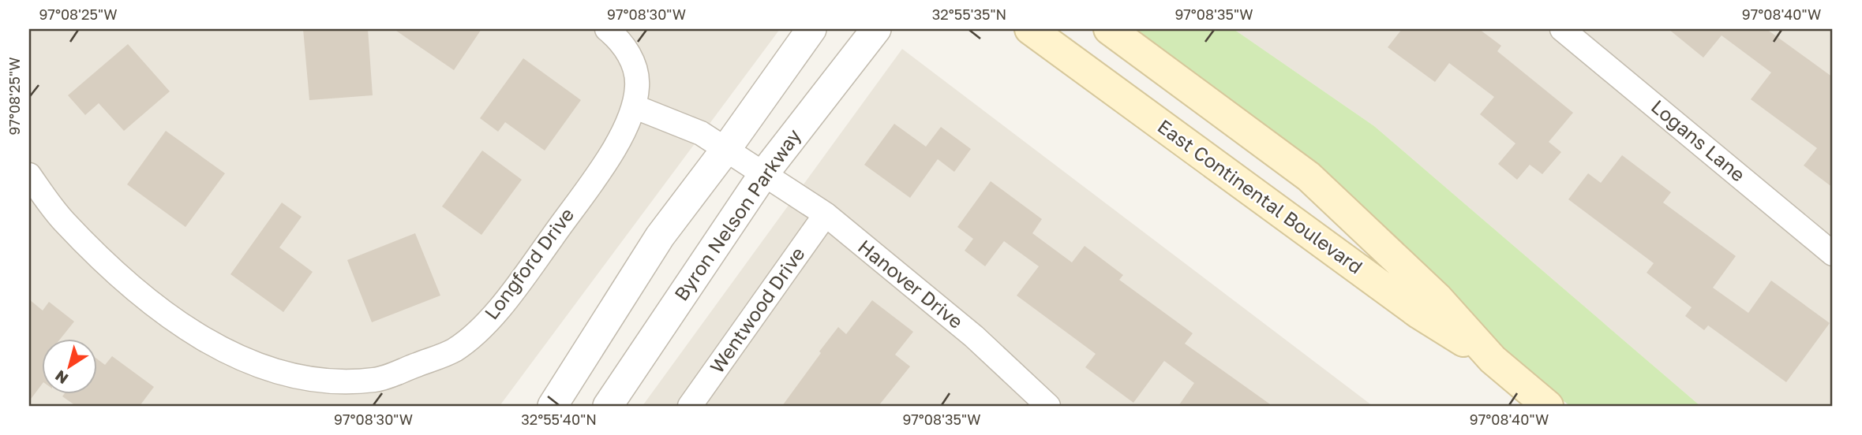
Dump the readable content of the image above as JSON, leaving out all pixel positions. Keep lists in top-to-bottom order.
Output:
{
  "streets": {
    "main road": ["East Continental Boulevard"],
    "street": [
      "Logans Lane",
      "Byron Nelson Parkway",
      "Longford Drive",
      "Hanover Drive",
      "Wentwood Drive"
    ]
  },
  "crossings": [
    ["Byron Nelson Parkway", "Hanover Drive"],
    ["Longford Drive", "Hanover Drive"],
    ["Hanover Drive", "Wentwood Drive"]
  ],
  "north": "bottom left",
  "coordinates": [
    "97°08'25\"W",
    "97°08'30\"W",
    "32°55'35\"N",
    "97°08'35\"W",
    "97°08'40\"W",
    "32°55'40\"N"
  ]
}
